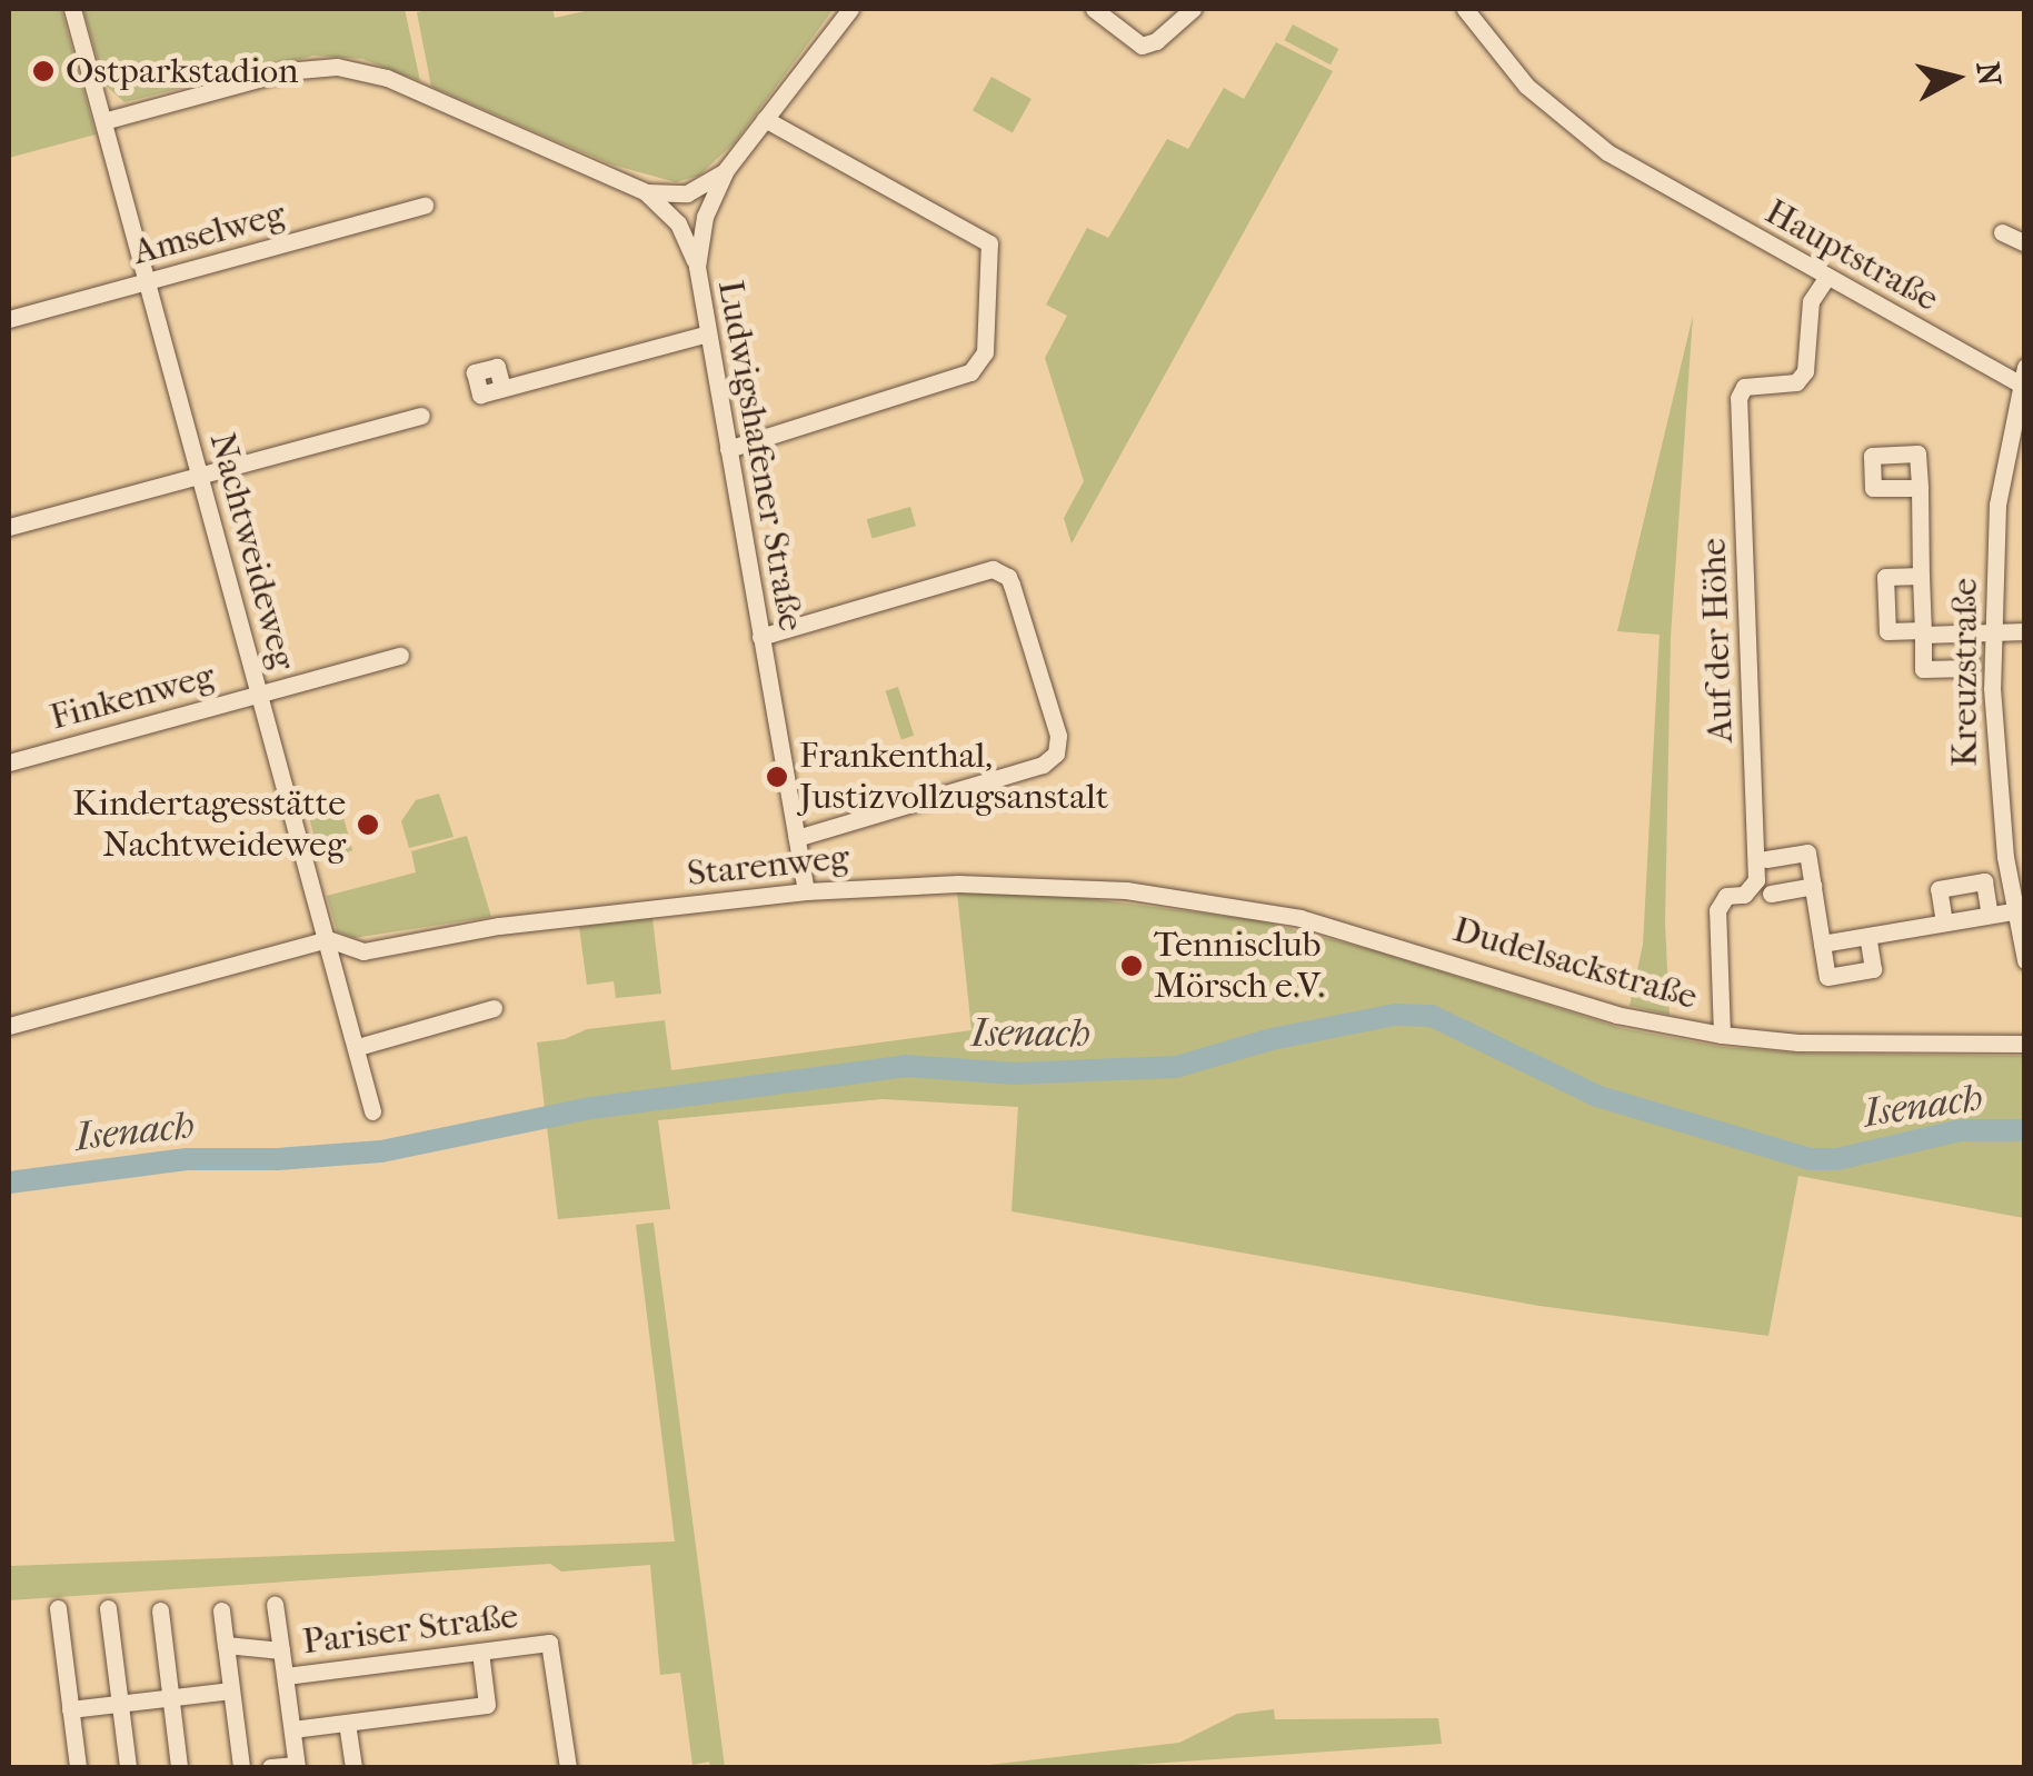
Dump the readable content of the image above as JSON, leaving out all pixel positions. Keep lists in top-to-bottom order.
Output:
{
  "streets": {
    "street": [
      "Amselweg",
      "Hauptstraße",
      "Ludwigshafener Straße",
      "Nachtweideweg",
      "Auf der Höhe",
      "Kreuzstraße",
      "Finkenweg",
      "Starenweg",
      "Dudelsackstraße",
      "Pariser Straße"
    ]
  },
  "crossings": [
    ["Amselweg", "Nachtweideweg"],
    ["Hauptstraße", "Auf der Höhe"],
    ["Hauptstraße", "Kreuzstraße"],
    ["Ludwigshafener Straße", "Starenweg"],
    ["Nachtweideweg", "Finkenweg"],
    ["Auf der Höhe", "Dudelsackstraße"],
    ["Starenweg", "Dudelsackstraße"]
  ],
  "water": ["Isenach"],
  "places": [
    "Ostparkstadion",
    "Frankenthal, Justizvollzugsanstalt",
    "Kindertagesstätte Nachtweideweg",
    "Tennisclub Mörsch e.V."
  ],
  "north": "right"
}
